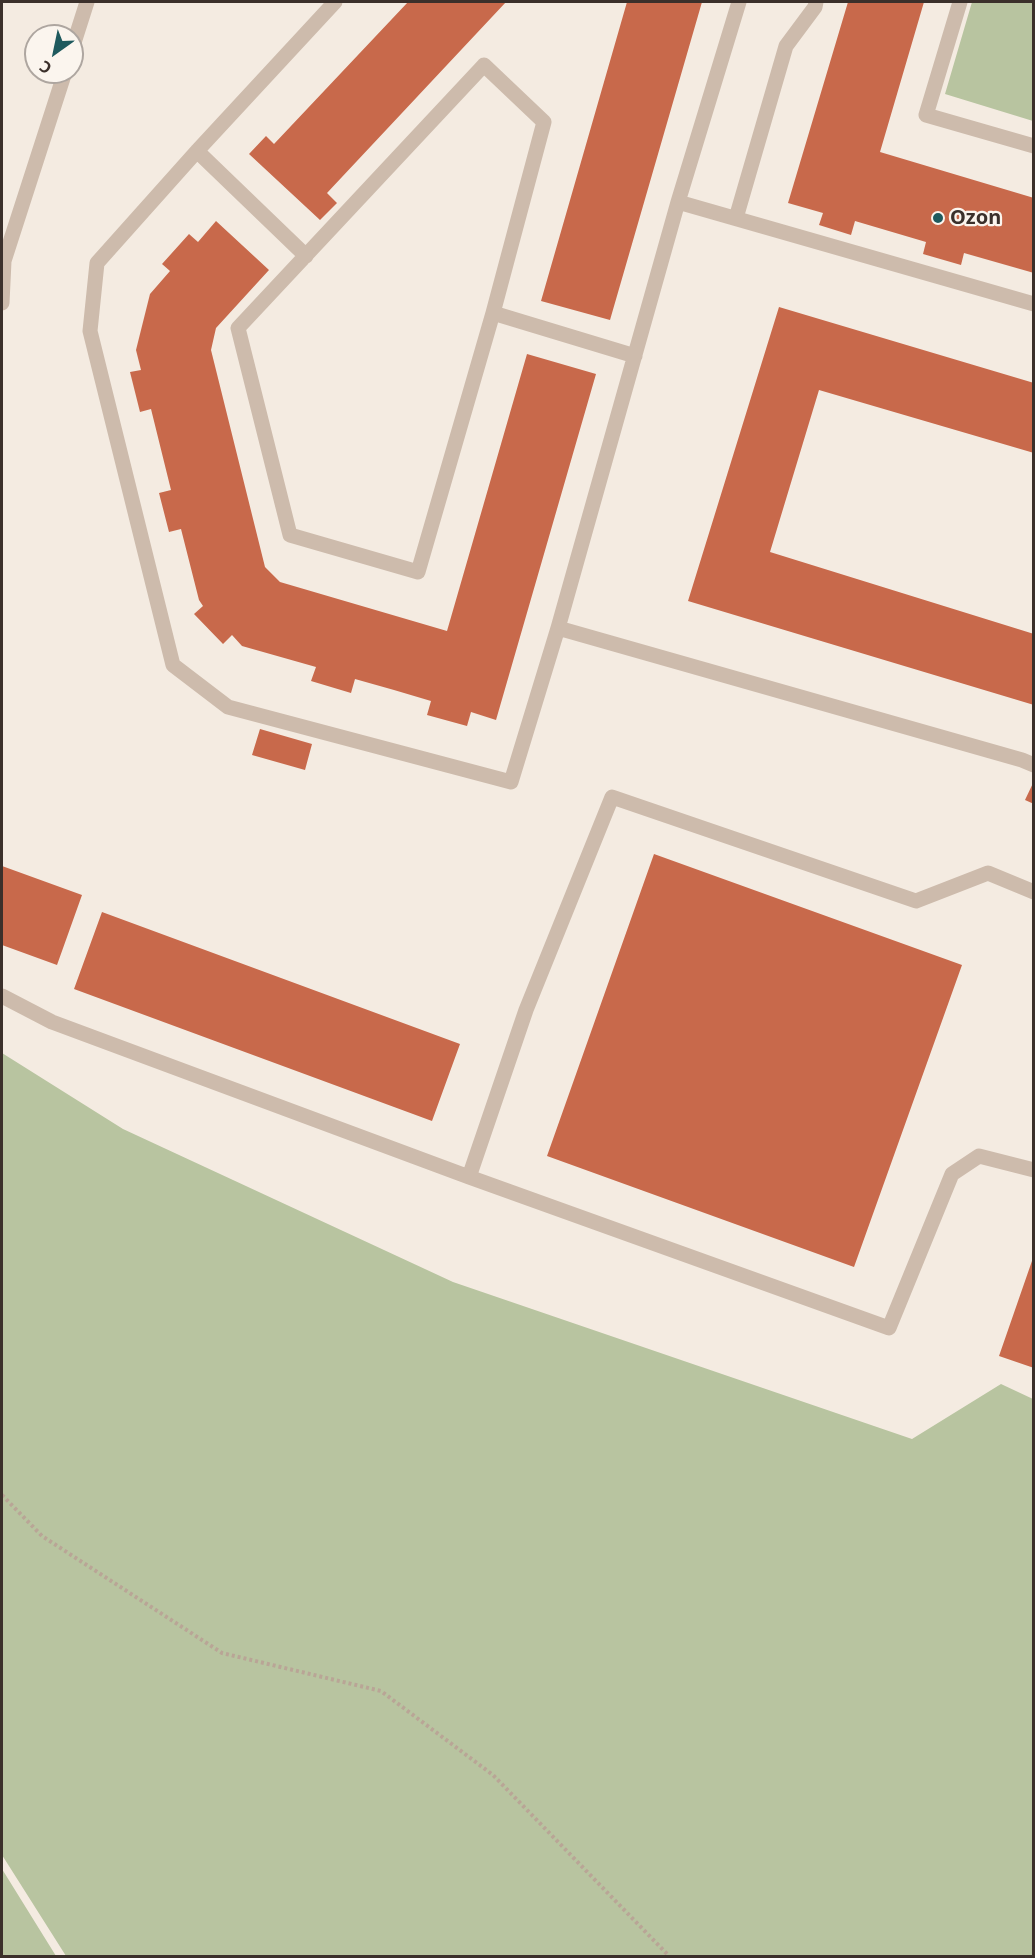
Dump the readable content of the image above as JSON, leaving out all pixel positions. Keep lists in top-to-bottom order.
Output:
{
  "places": ["Ozon"],
  "north": "bottom left"
}
